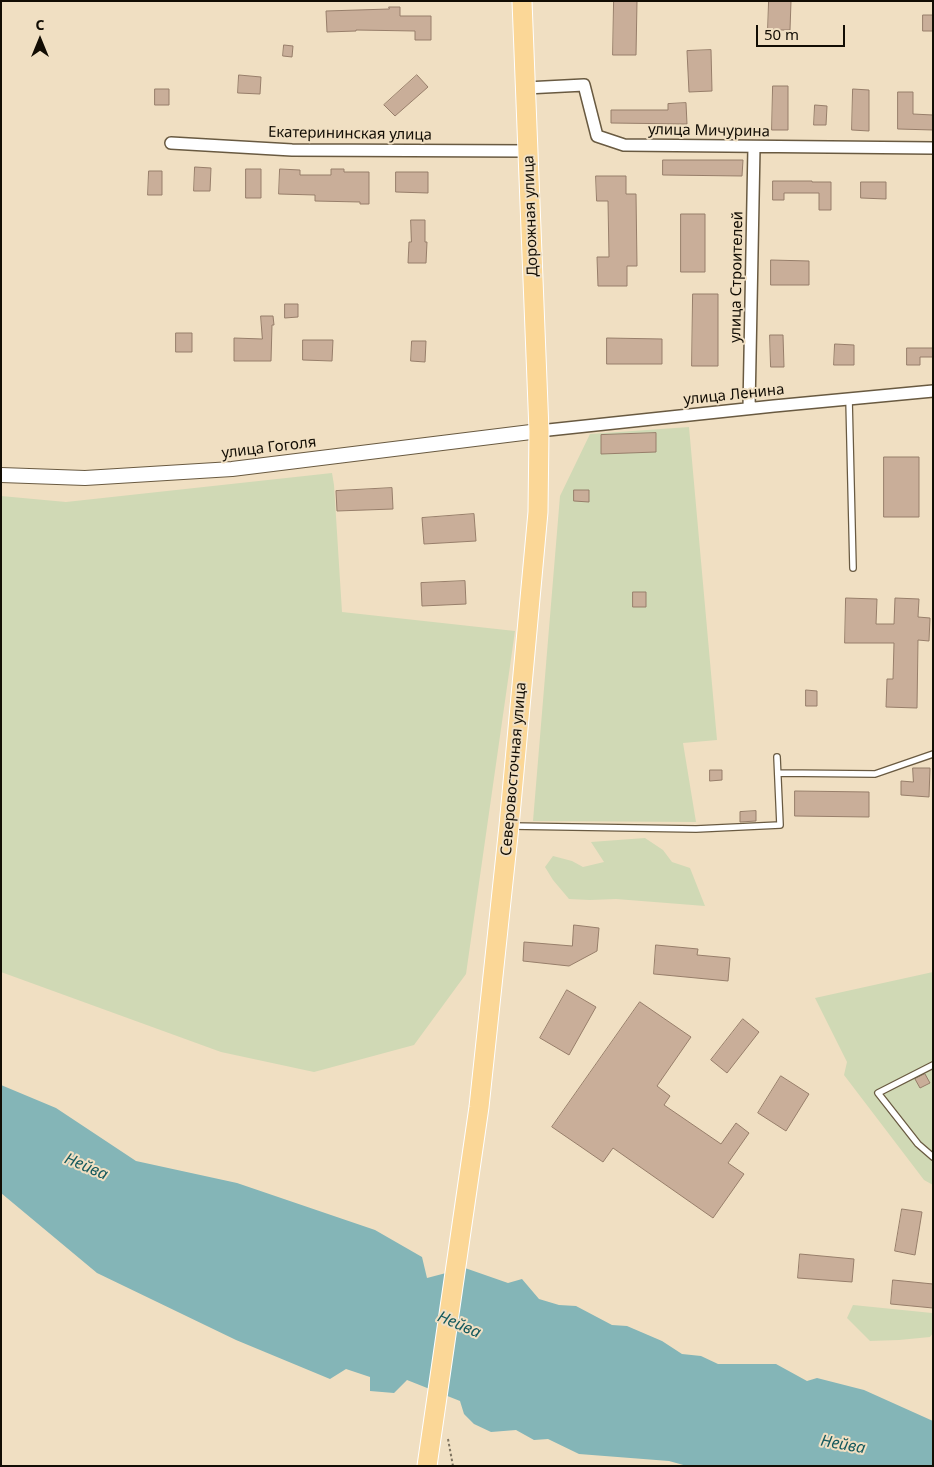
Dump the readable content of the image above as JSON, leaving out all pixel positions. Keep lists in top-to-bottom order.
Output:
{
  "streets": {
    "main road": ["Дорожная улица", "Северовосточная улица"],
    "street": [
      "улица Мичурина",
      "Екатерининская улица",
      "улица Строителей",
      "улица Ленина",
      "улица Гоголя"
    ]
  },
  "crossings": [
    ["улица Мичурина", "Дорожная улица"],
    ["улица Мичурина", "улица Строителей"],
    ["Екатерининская улица", "Дорожная улица"],
    ["Дорожная улица", "улица Ленина"],
    ["Дорожная улица", "улица Гоголя"],
    ["Дорожная улица", "Северовосточная улица"],
    ["улица Строителей", "улица Ленина"],
    ["улица Ленина", "улица Гоголя"],
    ["улица Ленина", "Северовосточная улица"],
    ["улица Гоголя", "Северовосточная улица"]
  ],
  "water": ["Нейва"],
  "scale_bar": "50 m",
  "north": "top"
}
